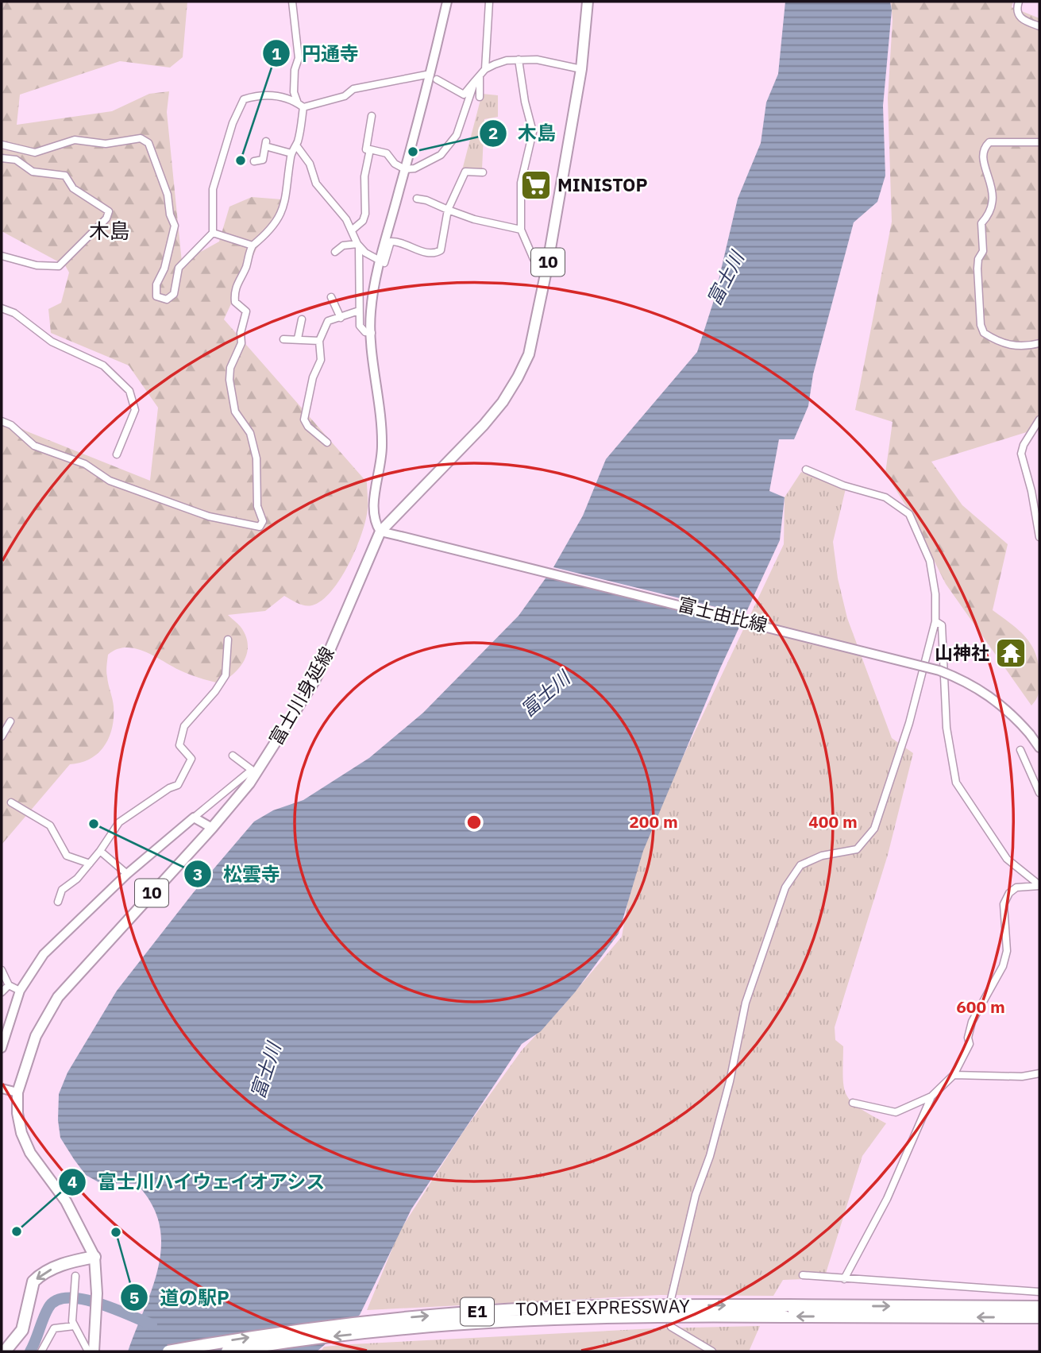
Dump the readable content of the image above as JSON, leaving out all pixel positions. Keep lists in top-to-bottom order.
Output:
{
  "streets": {
    "highway": ["TOMEI EXPRESSWAY", "E1"],
    "main road": ["10", "富士川身延線"],
    "street": ["富士由比線"]
  },
  "crossings": [
    ["富士由比線", "富士川身延線"]
  ],
  "districts": ["木島"],
  "water": ["富士川"],
  "places": {
    "other": [
      "木島",
      "円通寺",
      "松雲寺",
      "富士川ハイウェイオアシス",
      "道の駅P"
    ],
    "supermarket": ["MINISTOP"],
    "temple": ["山神社"]
  },
  "rings": ["200 m", "400 m", "600 m"]
}
